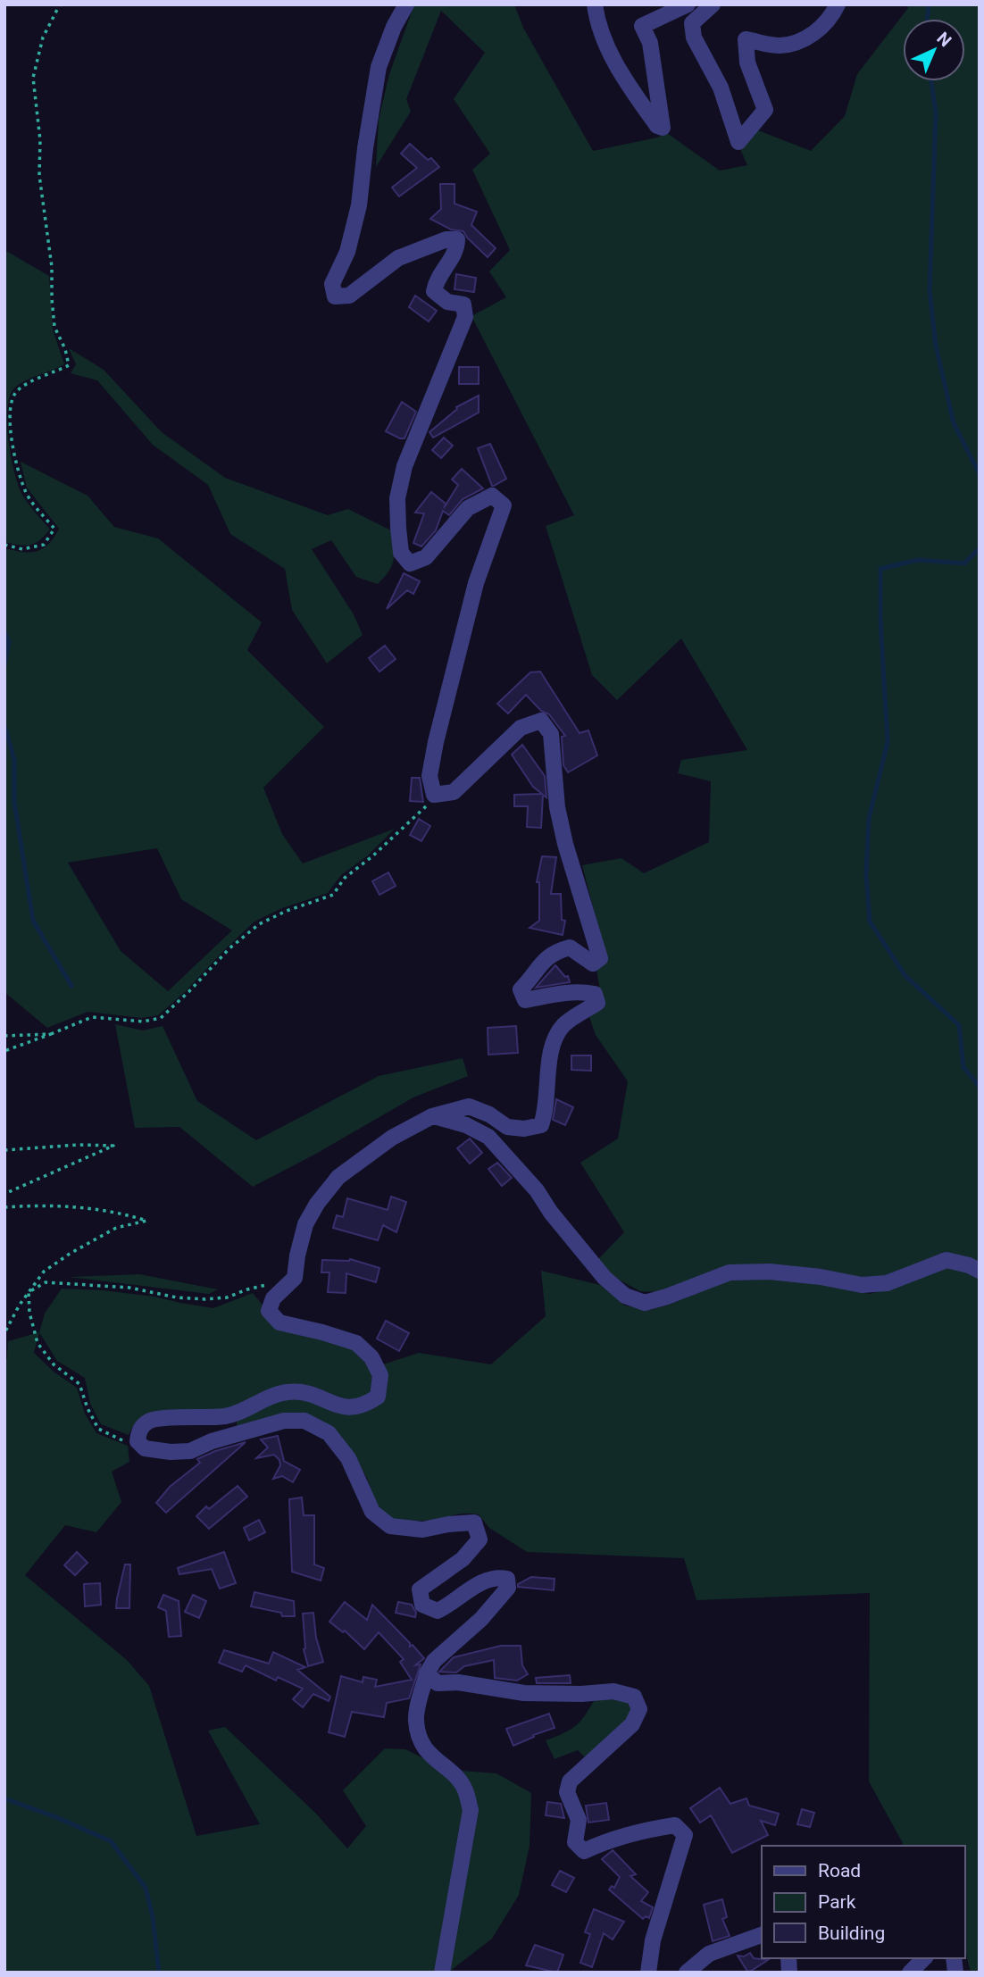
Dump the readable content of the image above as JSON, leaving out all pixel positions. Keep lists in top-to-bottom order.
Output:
{
  "legend": ["Road", "Park", "Building"],
  "north": "top right"
}
